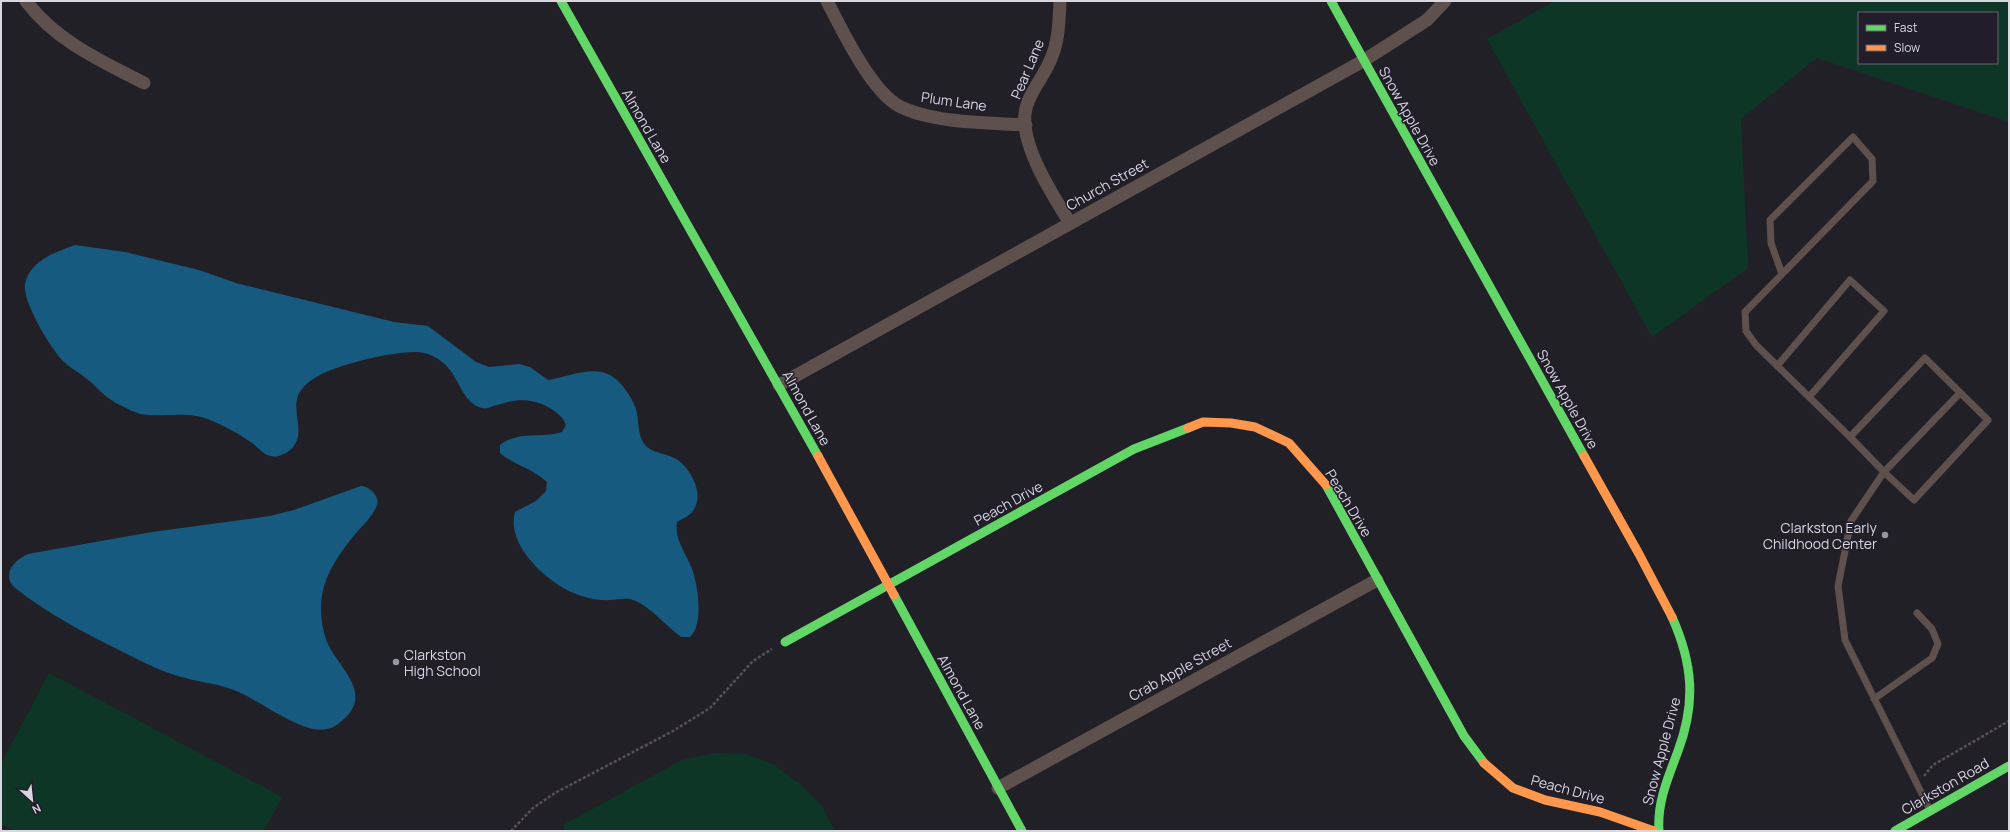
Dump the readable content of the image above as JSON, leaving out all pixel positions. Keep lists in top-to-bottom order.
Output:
{
  "streets": {
    "street": [
      "Pear Lane",
      "Plum Lane",
      "Snow Apple Drive",
      "Almond Lane",
      "Church Street",
      "Peach Drive",
      "Crab Apple Street",
      "Clarkston Road"
    ]
  },
  "crossings": [
    ["Pear Lane", "Plum Lane"],
    ["Snow Apple Drive", "Church Street"],
    ["Almond Lane", "Church Street"],
    ["Almond Lane", "Peach Drive"],
    ["Almond Lane", "Crab Apple Street"],
    ["Peach Drive", "Crab Apple Street"]
  ],
  "places": ["Clarkston Early Childhood Center", "Clarkston High School"],
  "legend": ["Fast", "Slow"],
  "north": "bottom right"
}
